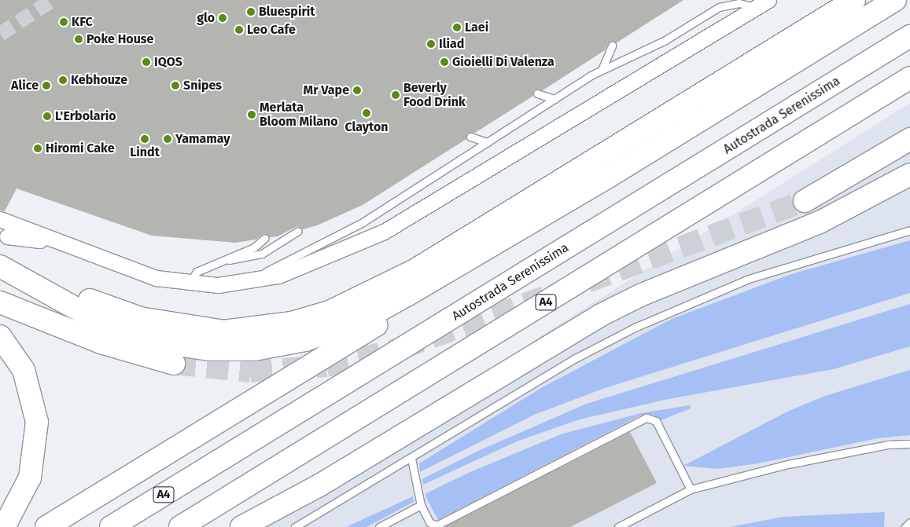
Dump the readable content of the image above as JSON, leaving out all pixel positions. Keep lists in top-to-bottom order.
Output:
{
  "streets": {
    "highway": ["Autostrada Serenissima", "A4"]
  },
  "places": [
    "Bluespirit",
    "glo",
    "KFC",
    "Laei",
    "Leo Cafe",
    "Poke House",
    "Iliad",
    "IQOS",
    "Gioielli Di Valenza",
    "Kebhouze",
    "Alice",
    "Snipes",
    "Mr Vape",
    "Beverly Food Drink",
    "Clayton",
    "Merlata Bloom Milano",
    "L'Erbolario",
    "Lindt",
    "Yamamay",
    "Hiromi Cake"
  ]
}
